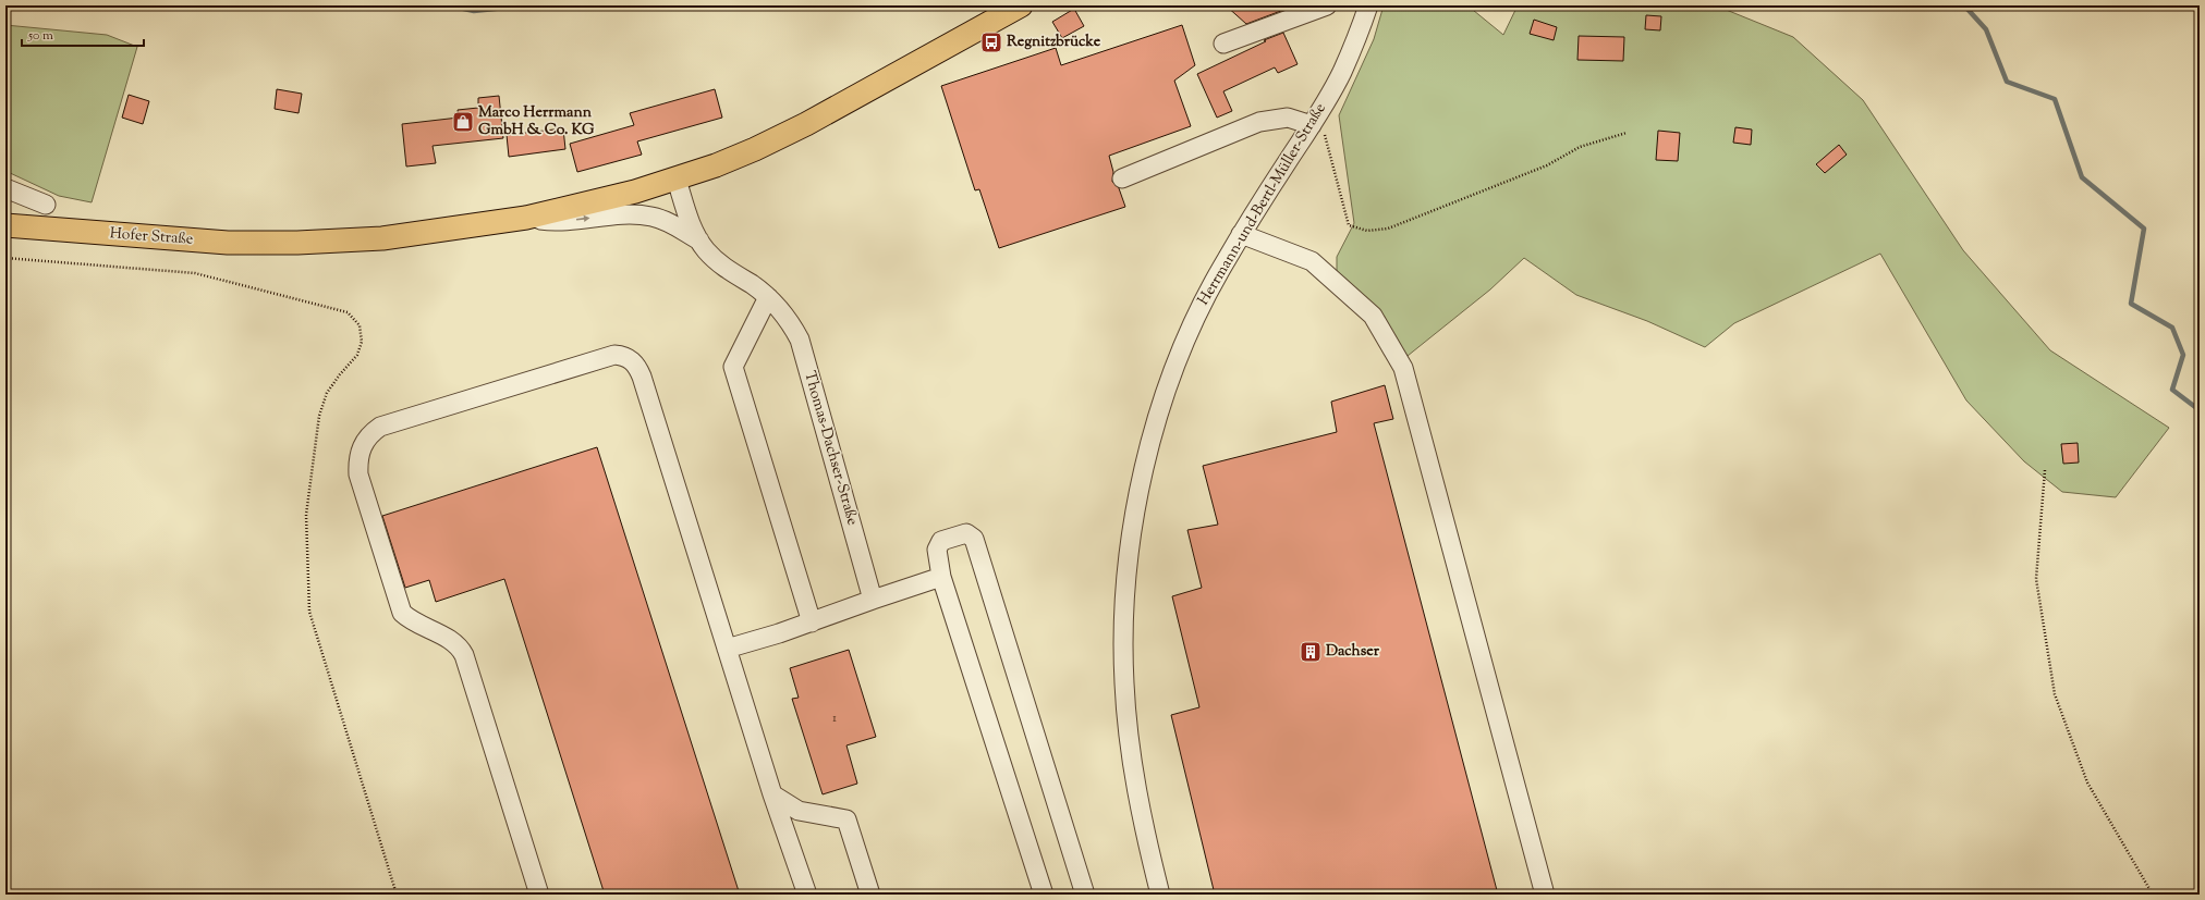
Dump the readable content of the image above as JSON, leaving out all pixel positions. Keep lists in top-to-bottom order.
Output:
{
  "streets": {
    "main road": ["Hofer Straße"],
    "street": ["Herrmann-und-Bertl-Müller-Straße", "Thomas-Dachser-Straße"]
  },
  "places": {
    "bus stop": ["Regnitzbrücke"],
    "shop": ["Marco Herrmann GmbH & Co. KG"],
    "building": ["Dachser"]
  },
  "house_numbers": ["1"],
  "scale_bar": "50 m"
}
